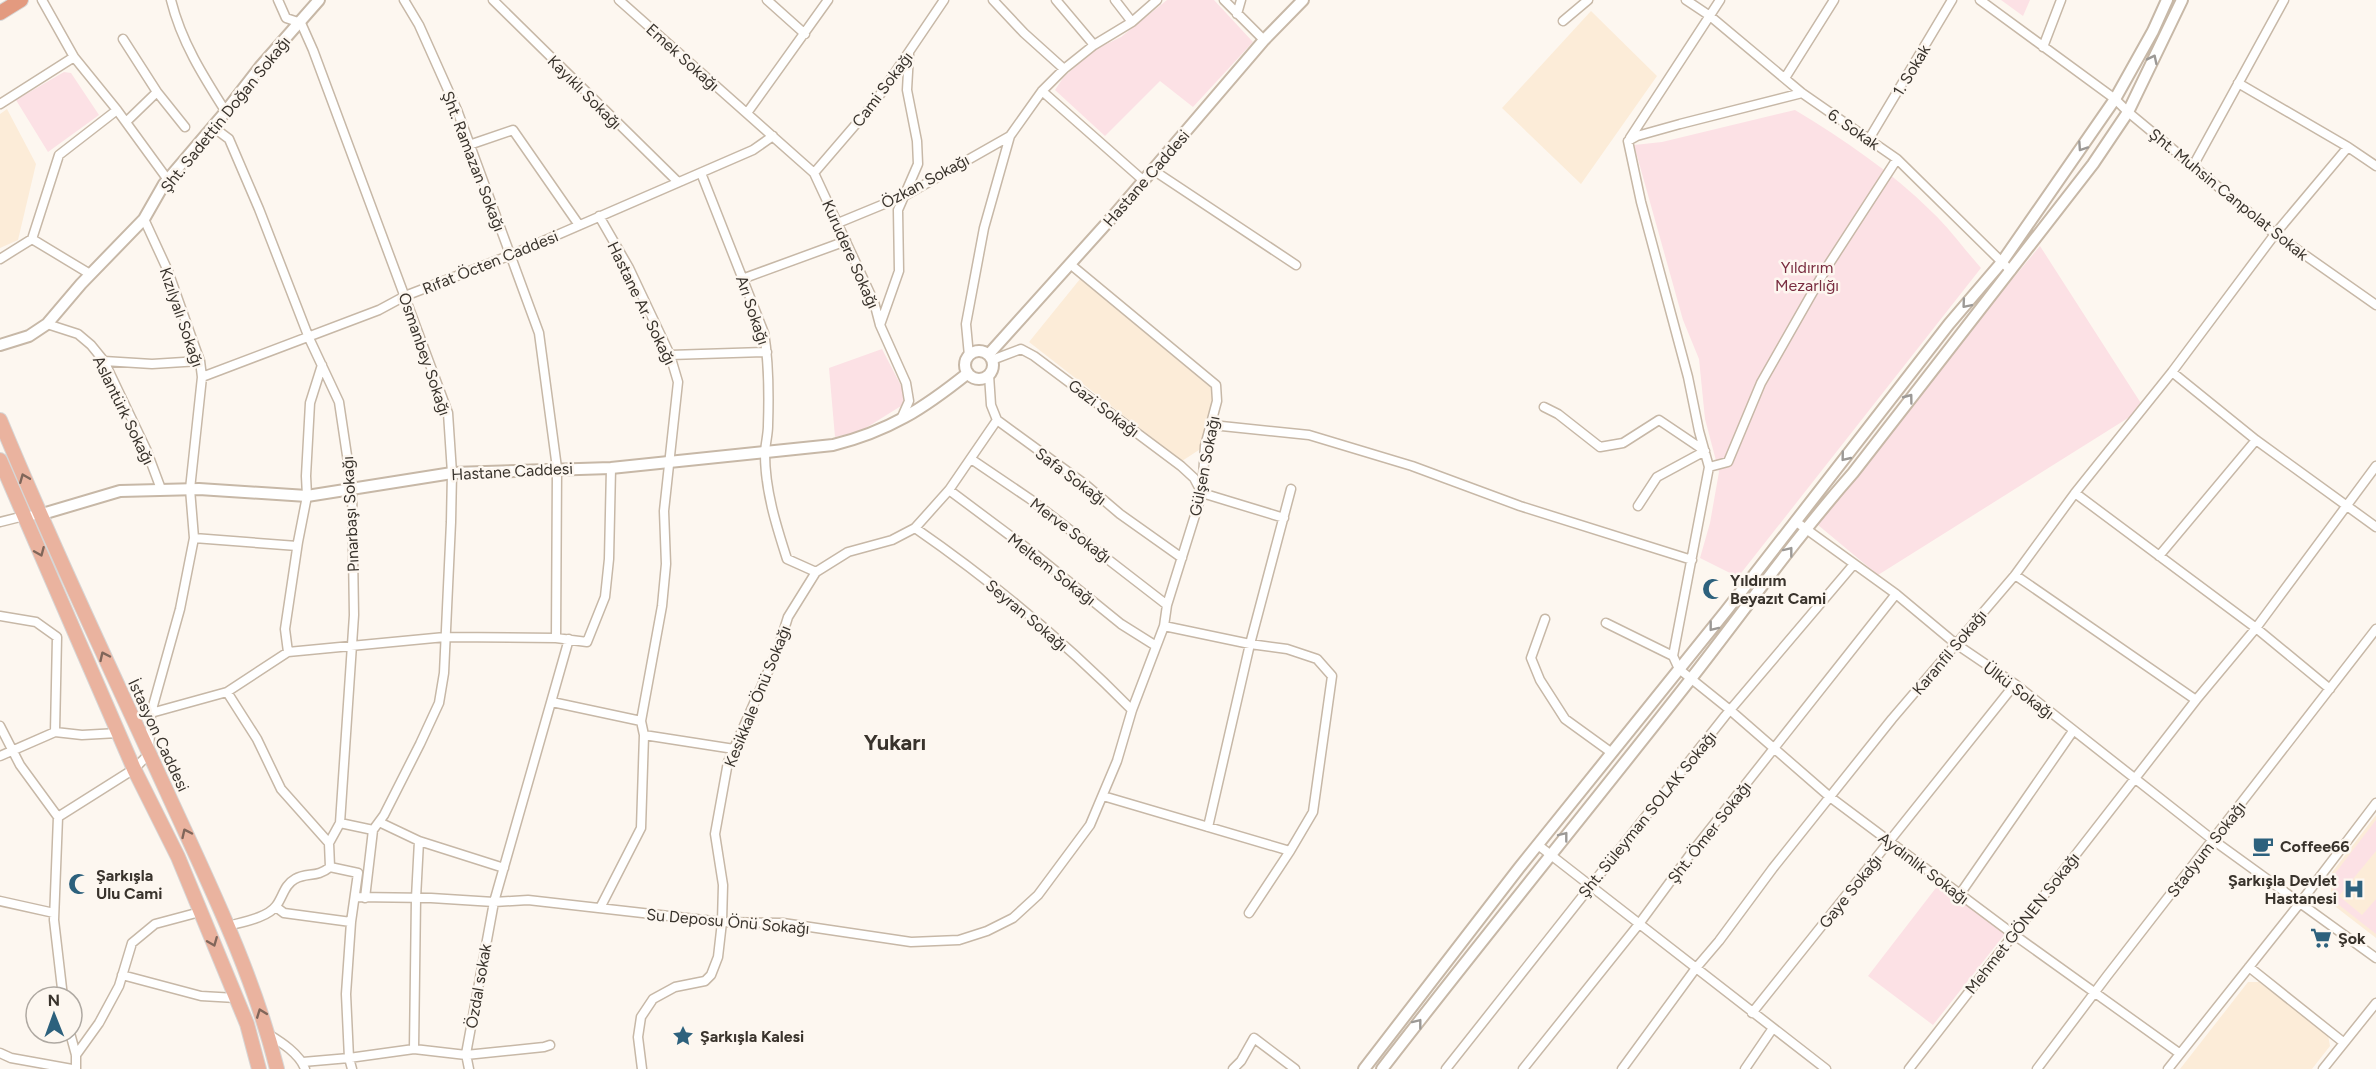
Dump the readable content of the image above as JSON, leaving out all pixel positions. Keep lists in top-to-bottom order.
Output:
{
  "streets": {
    "main road": ["İstasyon Caddesi"],
    "street": [
      "Emek Sokağı",
      "1. Sokak",
      "Cami Sokağı",
      "Kayıklı Sokağı",
      "Şht. Sadettin Doğan Sokağı",
      "6. Sokak",
      "Şht. Ramazan Sokağı",
      "Hastane Caddesi",
      "Özkan Sokağı",
      "Şht. Muhsin Canpolat Sokak",
      "Kurudere Sokağı",
      "Rıfat Öcten Caddesi",
      "Hastane Ar. Sokağı",
      "Arı Sokağı",
      "Kızılyalı Sokağı",
      "Osmanbey Sokağı",
      "Gazi Sokağı",
      "Aslantürk Sokağı",
      "Gülşen Sokağı",
      "Safa Sokağı",
      "Pınarbaşı Sokağı",
      "Merve Sokağı",
      "Meltem Sokağı",
      "Seyran Sokağı",
      "Karanfil Sokağı",
      "Ülkü Sokağı",
      "Kesikkale Önü Sokağı",
      "Şht. Süleyman SOLAK Sokağı",
      "Şht. Ömer Sokağı",
      "Stadyum Sokağı",
      "Aydınlık Sokağı",
      "Gaye Sokağı",
      "Su Deposu Önü Sokağı",
      "Mehmet GÖNEN Sokağı",
      "Özdal sokak"
    ]
  },
  "crossings": [
    ["Emek Sokağı", "Kurudere Sokağı"],
    ["1. Sokak", "6. Sokak"],
    ["Cami Sokağı", "Kurudere Sokağı"],
    ["Kayıklı Sokağı", "Rıfat Öcten Caddesi"],
    ["Şht. Sadettin Doğan Sokağı", "Kızılyalı Sokağı"],
    ["Şht. Sadettin Doğan Sokağı", "Osmanbey Sokağı"],
    ["Şht. Sadettin Doğan Sokağı", "Aslantürk Sokağı"],
    ["Şht. Sadettin Doğan Sokağı", "Pınarbaşı Sokağı"],
    ["Şht. Ramazan Sokağı", "Hastane Caddesi"],
    ["Şht. Ramazan Sokağı", "Rıfat Öcten Caddesi"],
    ["Hastane Caddesi", "Kurudere Sokağı"],
    ["Hastane Caddesi", "Hastane Ar. Sokağı"],
    ["Hastane Caddesi", "Arı Sokağı"],
    ["Hastane Caddesi", "Kızılyalı Sokağı"],
    ["Hastane Caddesi", "Osmanbey Sokağı"],
    ["Hastane Caddesi", "Gazi Sokağı"],
    ["Hastane Caddesi", "Aslantürk Sokağı"],
    ["Hastane Caddesi", "Gülşen Sokağı"],
    ["Hastane Caddesi", "Pınarbaşı Sokağı"],
    ["Hastane Caddesi", "İstasyon Caddesi"],
    ["Özkan Sokağı", "Kurudere Sokağı"],
    ["Şht. Muhsin Canpolat Sokak", "Karanfil Sokağı"],
    ["Kurudere Sokağı", "Rıfat Öcten Caddesi"],
    ["Rıfat Öcten Caddesi", "Hastane Ar. Sokağı"],
    ["Rıfat Öcten Caddesi", "Arı Sokağı"],
    ["Rıfat Öcten Caddesi", "Kızılyalı Sokağı"],
    ["Rıfat Öcten Caddesi", "Osmanbey Sokağı"],
    ["Rıfat Öcten Caddesi", "Pınarbaşı Sokağı"],
    ["Arı Sokağı", "Kesikkale Önü Sokağı"],
    ["Kızılyalı Sokağı", "İstasyon Caddesi"],
    ["Gazi Sokağı", "Gülşen Sokağı"],
    ["Gülşen Sokağı", "Safa Sokağı"],
    ["Gülşen Sokağı", "Merve Sokağı"],
    ["Gülşen Sokağı", "Meltem Sokağı"],
    ["Gülşen Sokağı", "Seyran Sokağı"],
    ["Gülşen Sokağı", "Su Deposu Önü Sokağı"],
    ["Karanfil Sokağı", "Ülkü Sokağı"],
    ["Karanfil Sokağı", "Aydınlık Sokağı"],
    ["Ülkü Sokağı", "Şht. Süleyman SOLAK Sokağı"],
    ["Ülkü Sokağı", "Şht. Ömer Sokağı"],
    ["Ülkü Sokağı", "Stadyum Sokağı"],
    ["Ülkü Sokağı", "Gaye Sokağı"],
    ["Ülkü Sokağı", "Mehmet GÖNEN Sokağı"],
    ["Kesikkale Önü Sokağı", "Su Deposu Önü Sokağı"],
    ["Şht. Süleyman SOLAK Sokağı", "Aydınlık Sokağı"],
    ["Şht. Ömer Sokağı", "Aydınlık Sokağı"],
    ["Stadyum Sokağı", "Aydınlık Sokağı"],
    ["Aydınlık Sokağı", "Gaye Sokağı"],
    ["Aydınlık Sokağı", "Mehmet GÖNEN Sokağı"],
    ["Su Deposu Önü Sokağı", "Özdal sokak"]
  ],
  "districts": ["Yukarı"],
  "parks": ["Yıldırım Mezarlığı"],
  "places": {
    "mosque": ["Yıldırım Beyazıt Cami", "Şarkışla Ulu Cami"],
    "cafe": ["Coffee66"],
    "hospital": ["Şarkışla Devlet Hastanesi"],
    "supermarket": ["Şok"],
    "place": ["Şarkışla Kalesi"]
  },
  "north": "top"
}
